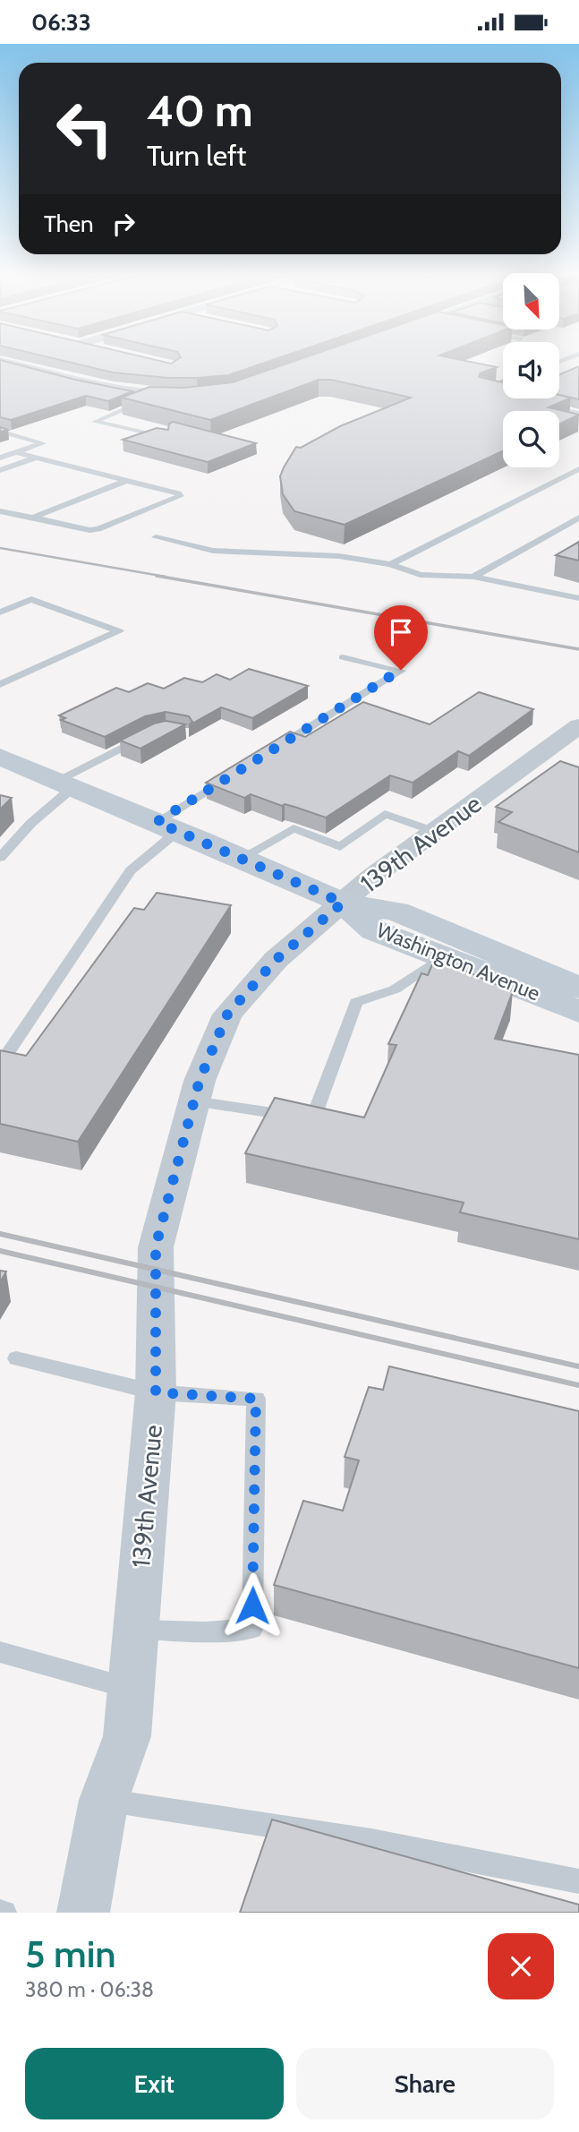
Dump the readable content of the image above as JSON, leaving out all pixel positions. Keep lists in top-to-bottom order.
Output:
{
  "streets": {
    "main road": ["Washington Avenue"],
    "street": ["139th Avenue"]
  },
  "crossings": [
    ["139th Avenue", "Washington Avenue"]
  ],
  "north": "bottom right",
  "page": {
    "status": "06:33",
    "turn": ["40 m", "Turn left"],
    "then": "Then",
    "heading": ["5 min", "380 m · 06:38"],
    "buttons": ["Exit", "Share"]
  }
}
